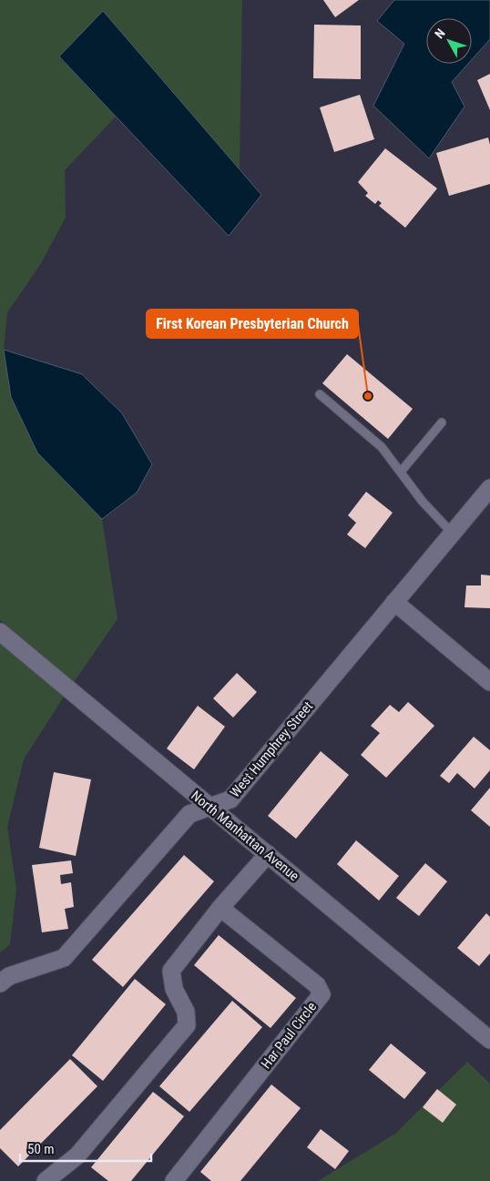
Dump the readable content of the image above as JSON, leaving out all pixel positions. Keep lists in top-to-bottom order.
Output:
{
  "streets": {
    "street": ["West Humphrey Street", "North Manhattan Avenue", "Har Paul Circle"]
  },
  "crossings": [
    ["West Humphrey Street", "North Manhattan Avenue"]
  ],
  "places": ["First Korean Presbyterian Church"],
  "scale_bar": "50 m",
  "north": "top left"
}
